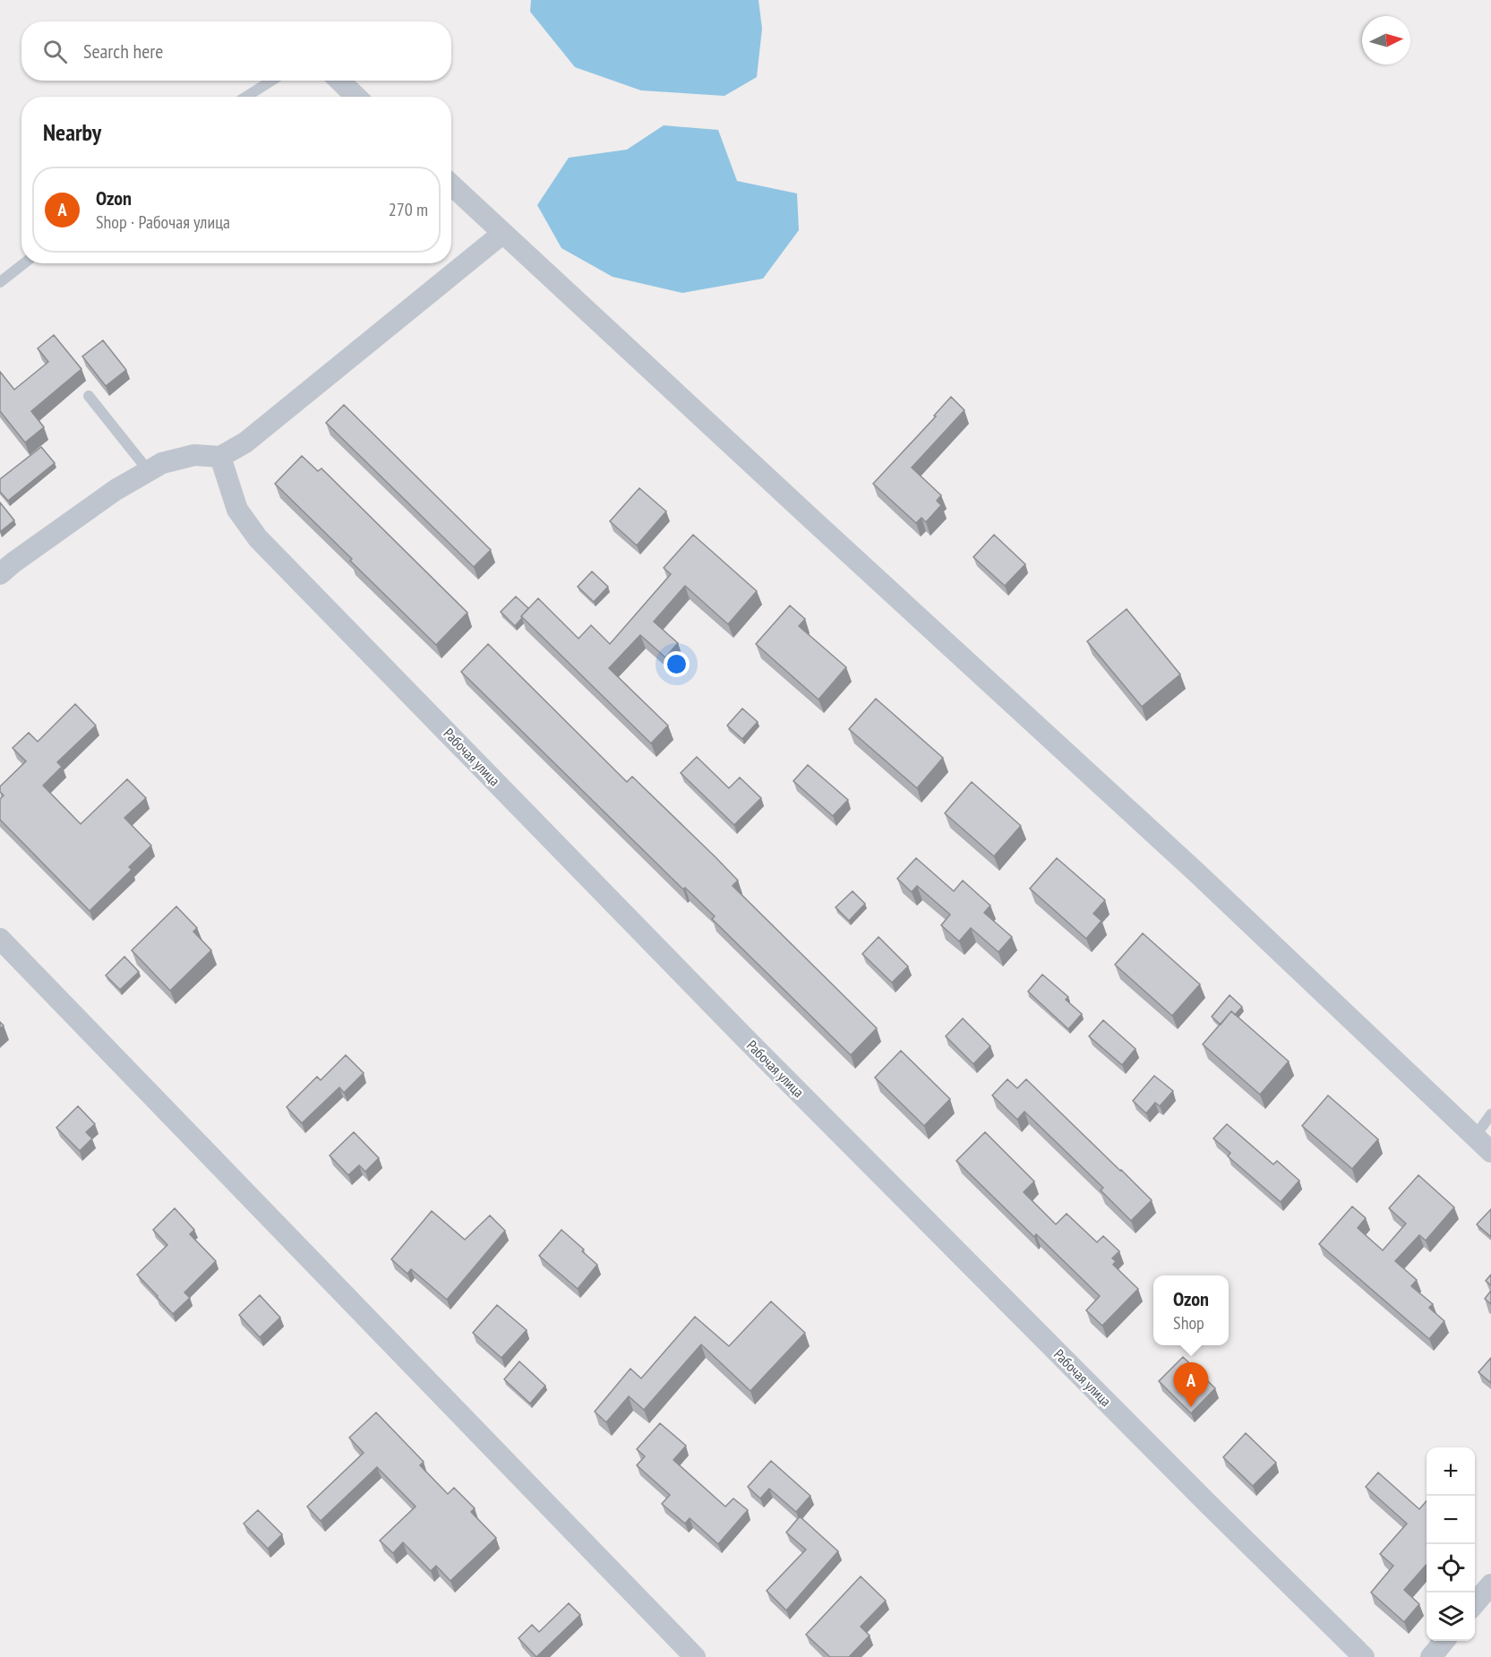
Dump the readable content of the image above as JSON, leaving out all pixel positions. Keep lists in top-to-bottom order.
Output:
{
  "streets": {
    "street": ["Рабочая улица"]
  },
  "north": "right",
  "page": {
    "search": "Search here",
    "heading": "Nearby",
    "list": [
      {
        "mark": "A",
        "name": "Ozon",
        "note": "Shop · Рабочая улица",
        "value": "270 m"
      }
    ],
    "popup": ["Ozon", "Shop"],
    "pins": "A",
    "map_buttons": ["+", "−"]
  }
}
